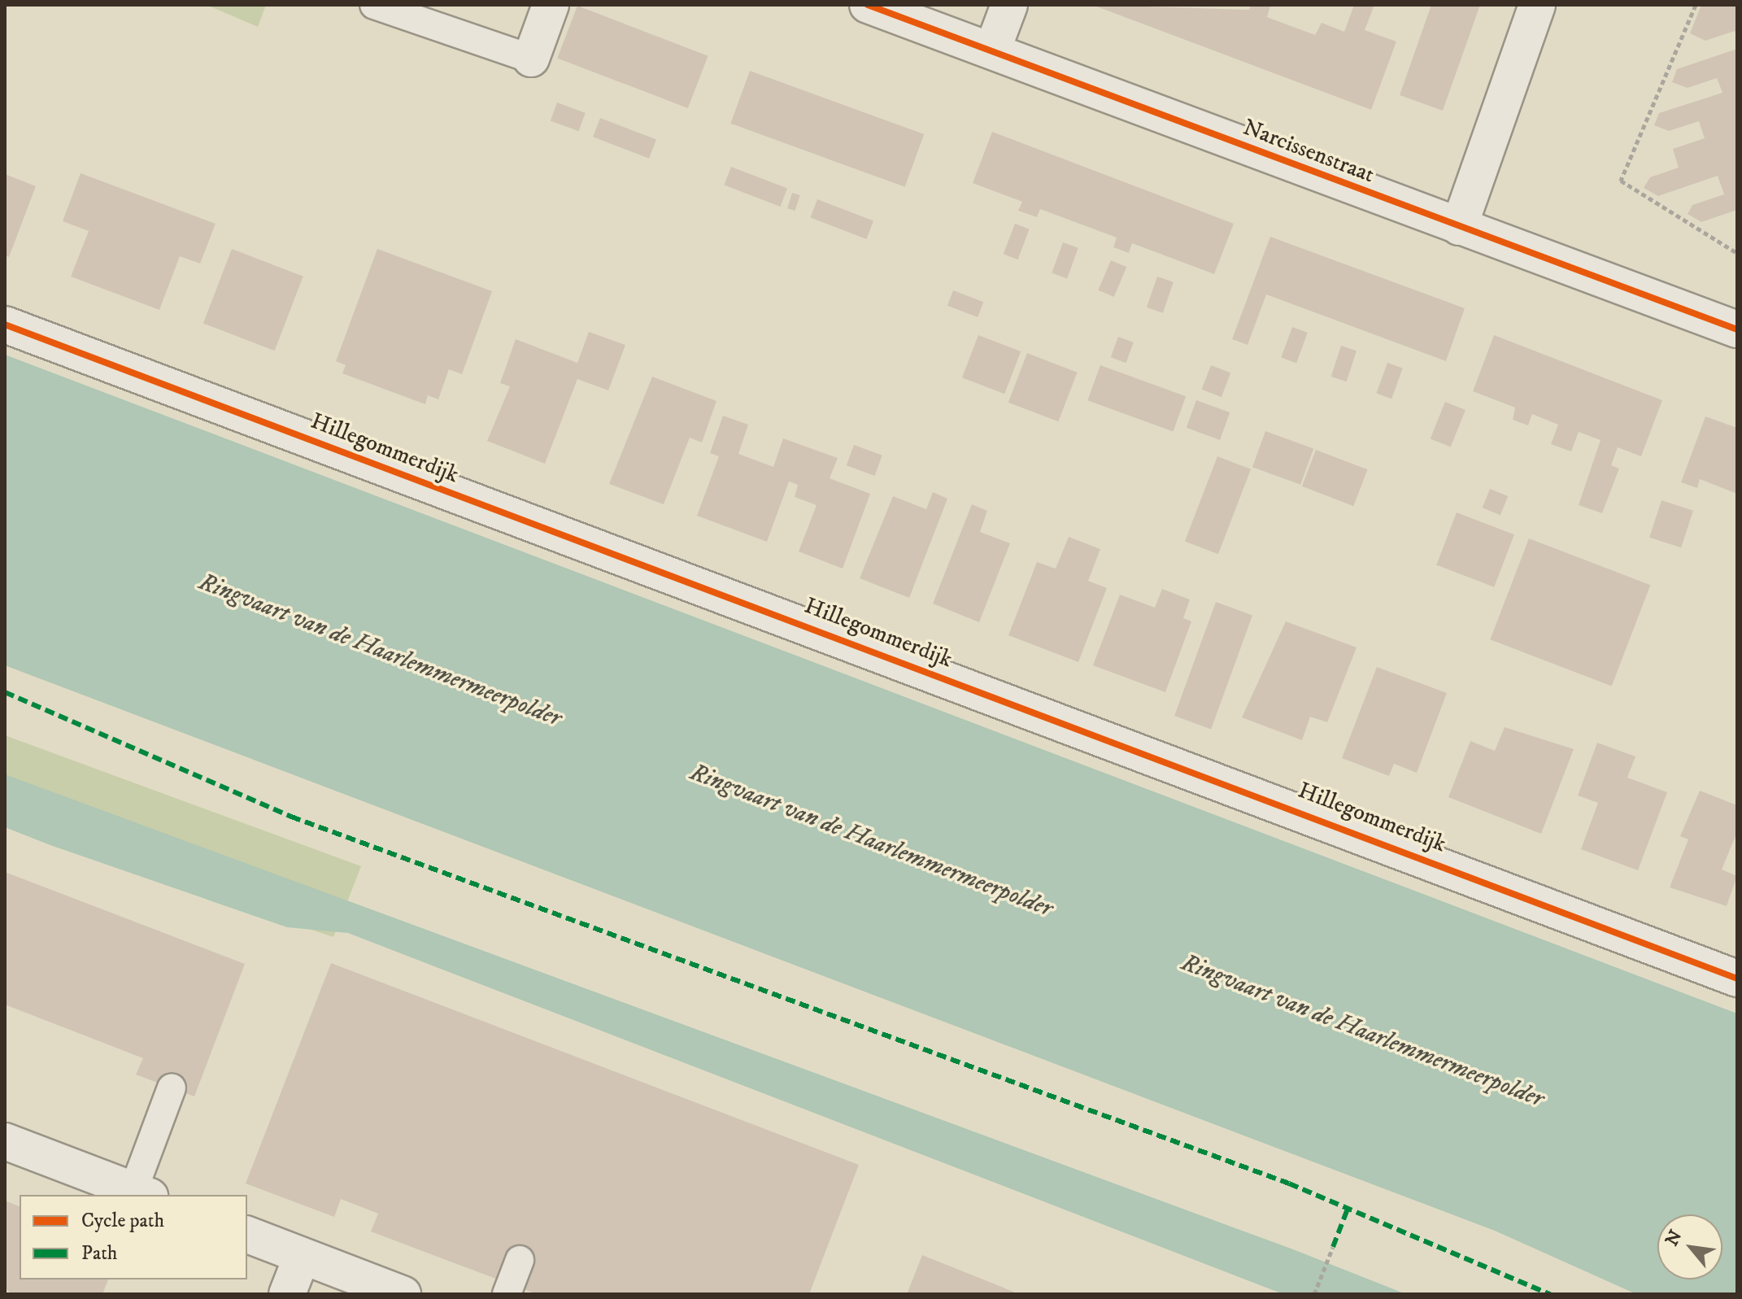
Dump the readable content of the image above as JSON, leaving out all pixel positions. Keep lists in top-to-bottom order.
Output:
{
  "streets": {
    "street": ["Narcissenstraat", "Hillegommerdijk"]
  },
  "water": ["Ringvaart van de Haarlemmermeerpolder"],
  "legend": ["Cycle path", "Path"],
  "north": "top left"
}
